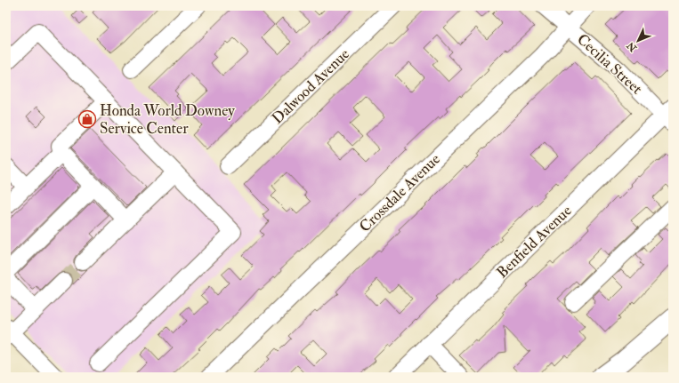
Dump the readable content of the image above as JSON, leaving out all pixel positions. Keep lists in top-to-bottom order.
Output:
{
  "streets": {
    "street": [
      "Cecilia Street",
      "Dalwood Avenue",
      "Crossdale Avenue",
      "Benfield Avenue"
    ]
  },
  "crossings": [
    ["Cecilia Street", "Crossdale Avenue"],
    ["Cecilia Street", "Benfield Avenue"]
  ],
  "places": {
    "shop": ["Honda World Downey Service Center"]
  },
  "north": "bottom left"
}
